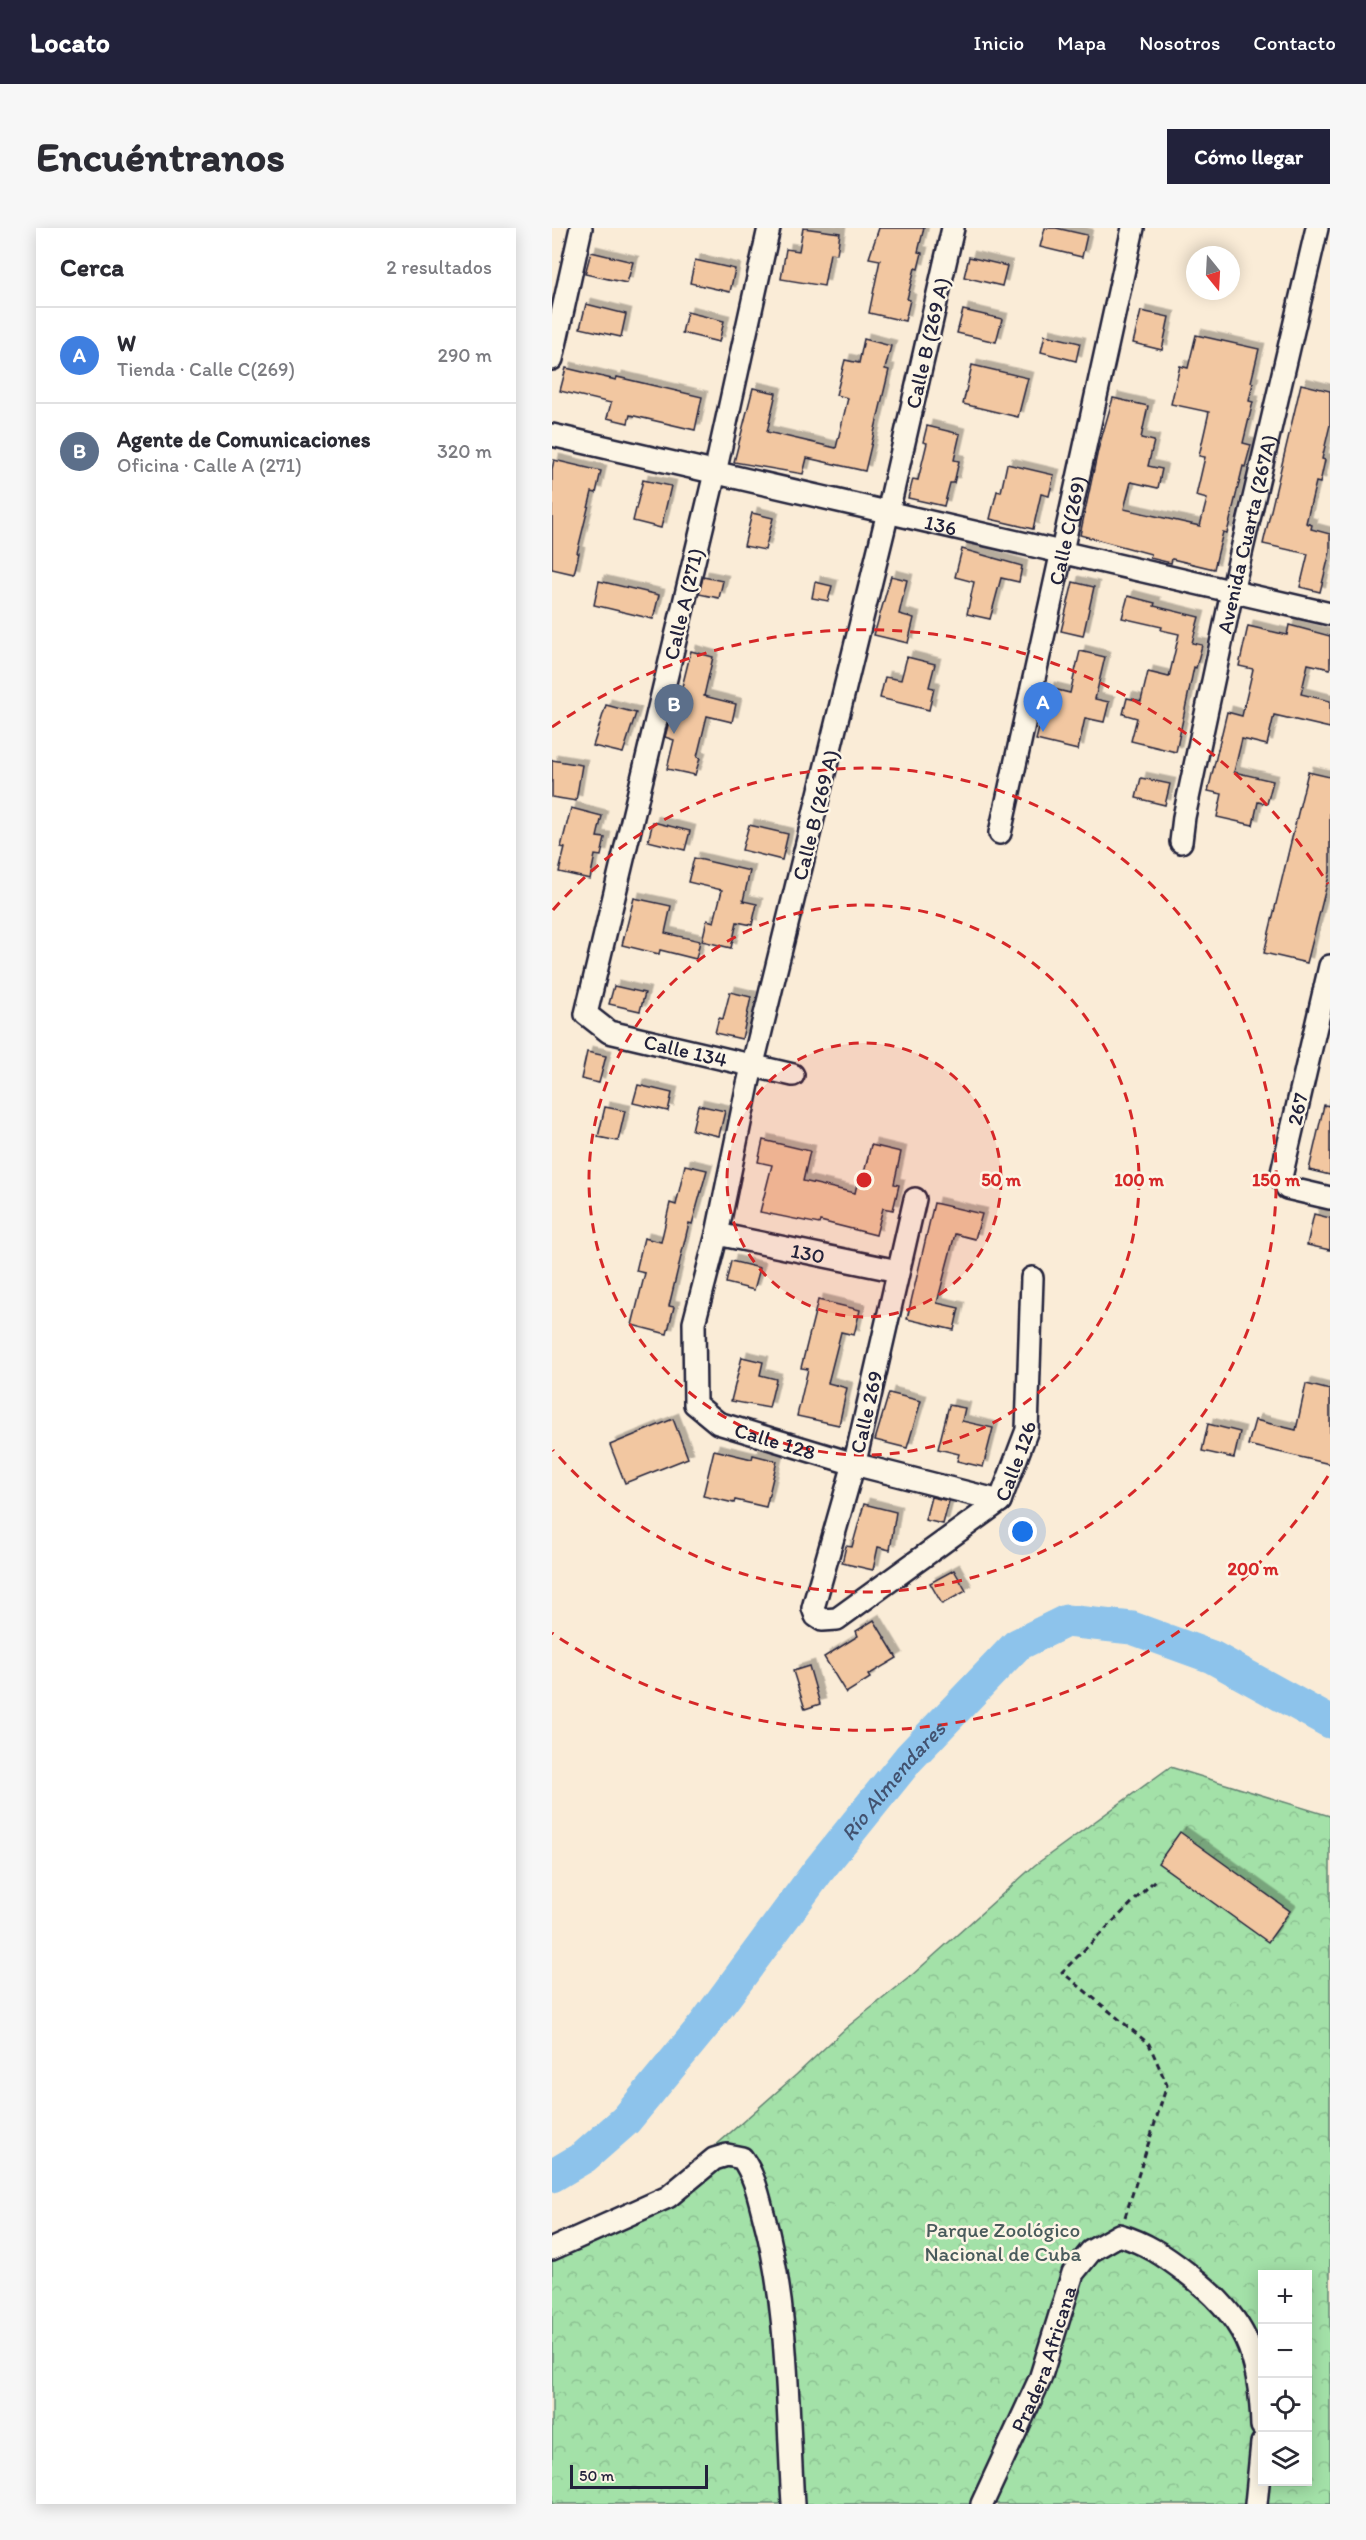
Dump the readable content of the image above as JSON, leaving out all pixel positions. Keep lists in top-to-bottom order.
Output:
{
  "streets": {
    "street": [
      "Calle B (269 A)",
      "136",
      "Calle C(269)",
      "Avenida Cuarta (267A)",
      "Calle A (271)",
      "Calle 134",
      "267",
      "130",
      "Calle 269",
      "Calle 128",
      "Calle 126",
      "Pradera Africana"
    ]
  },
  "crossings": [
    ["Calle B (269 A)", "136"],
    ["Calle B (269 A)", "Calle 134"],
    ["Calle B (269 A)", "130"],
    ["Calle B (269 A)", "Calle 128"],
    ["136", "Calle C(269)"],
    ["136", "Avenida Cuarta (267A)"],
    ["136", "Calle A (271)"],
    ["Calle A (271)", "Calle 134"],
    ["130", "Calle 269"],
    ["Calle 269", "Calle 128"],
    ["Calle 269", "Calle 126"],
    ["Calle 128", "Calle 126"]
  ],
  "water": ["Río Almendares"],
  "parks": ["Parque Zoológico Nacional de Cuba"],
  "scale_bar": "50 m",
  "north": "bottom",
  "page": {
    "header": "Locato",
    "nav": [
      "Inicio",
      "Mapa",
      "Nosotros",
      "Contacto"
    ],
    "buttons": "Cómo llegar",
    "title": "Encuéntranos",
    "heading": ["Cerca", "2 resultados"],
    "list": [
      {
        "mark": "A",
        "name": "W",
        "note": "Tienda · Calle C(269)",
        "value": "290 m"
      },
      {
        "mark": "B",
        "name": "Agente de Comunicaciones",
        "note": "Oficina · Calle A (271)",
        "value": "320 m"
      }
    ],
    "pins": ["A", "B"],
    "map_buttons": ["+", "−"],
    "scale": "50 m"
  },
  "rings": [
    "50 m",
    "100 m",
    "150 m",
    "200 m"
  ]
}
